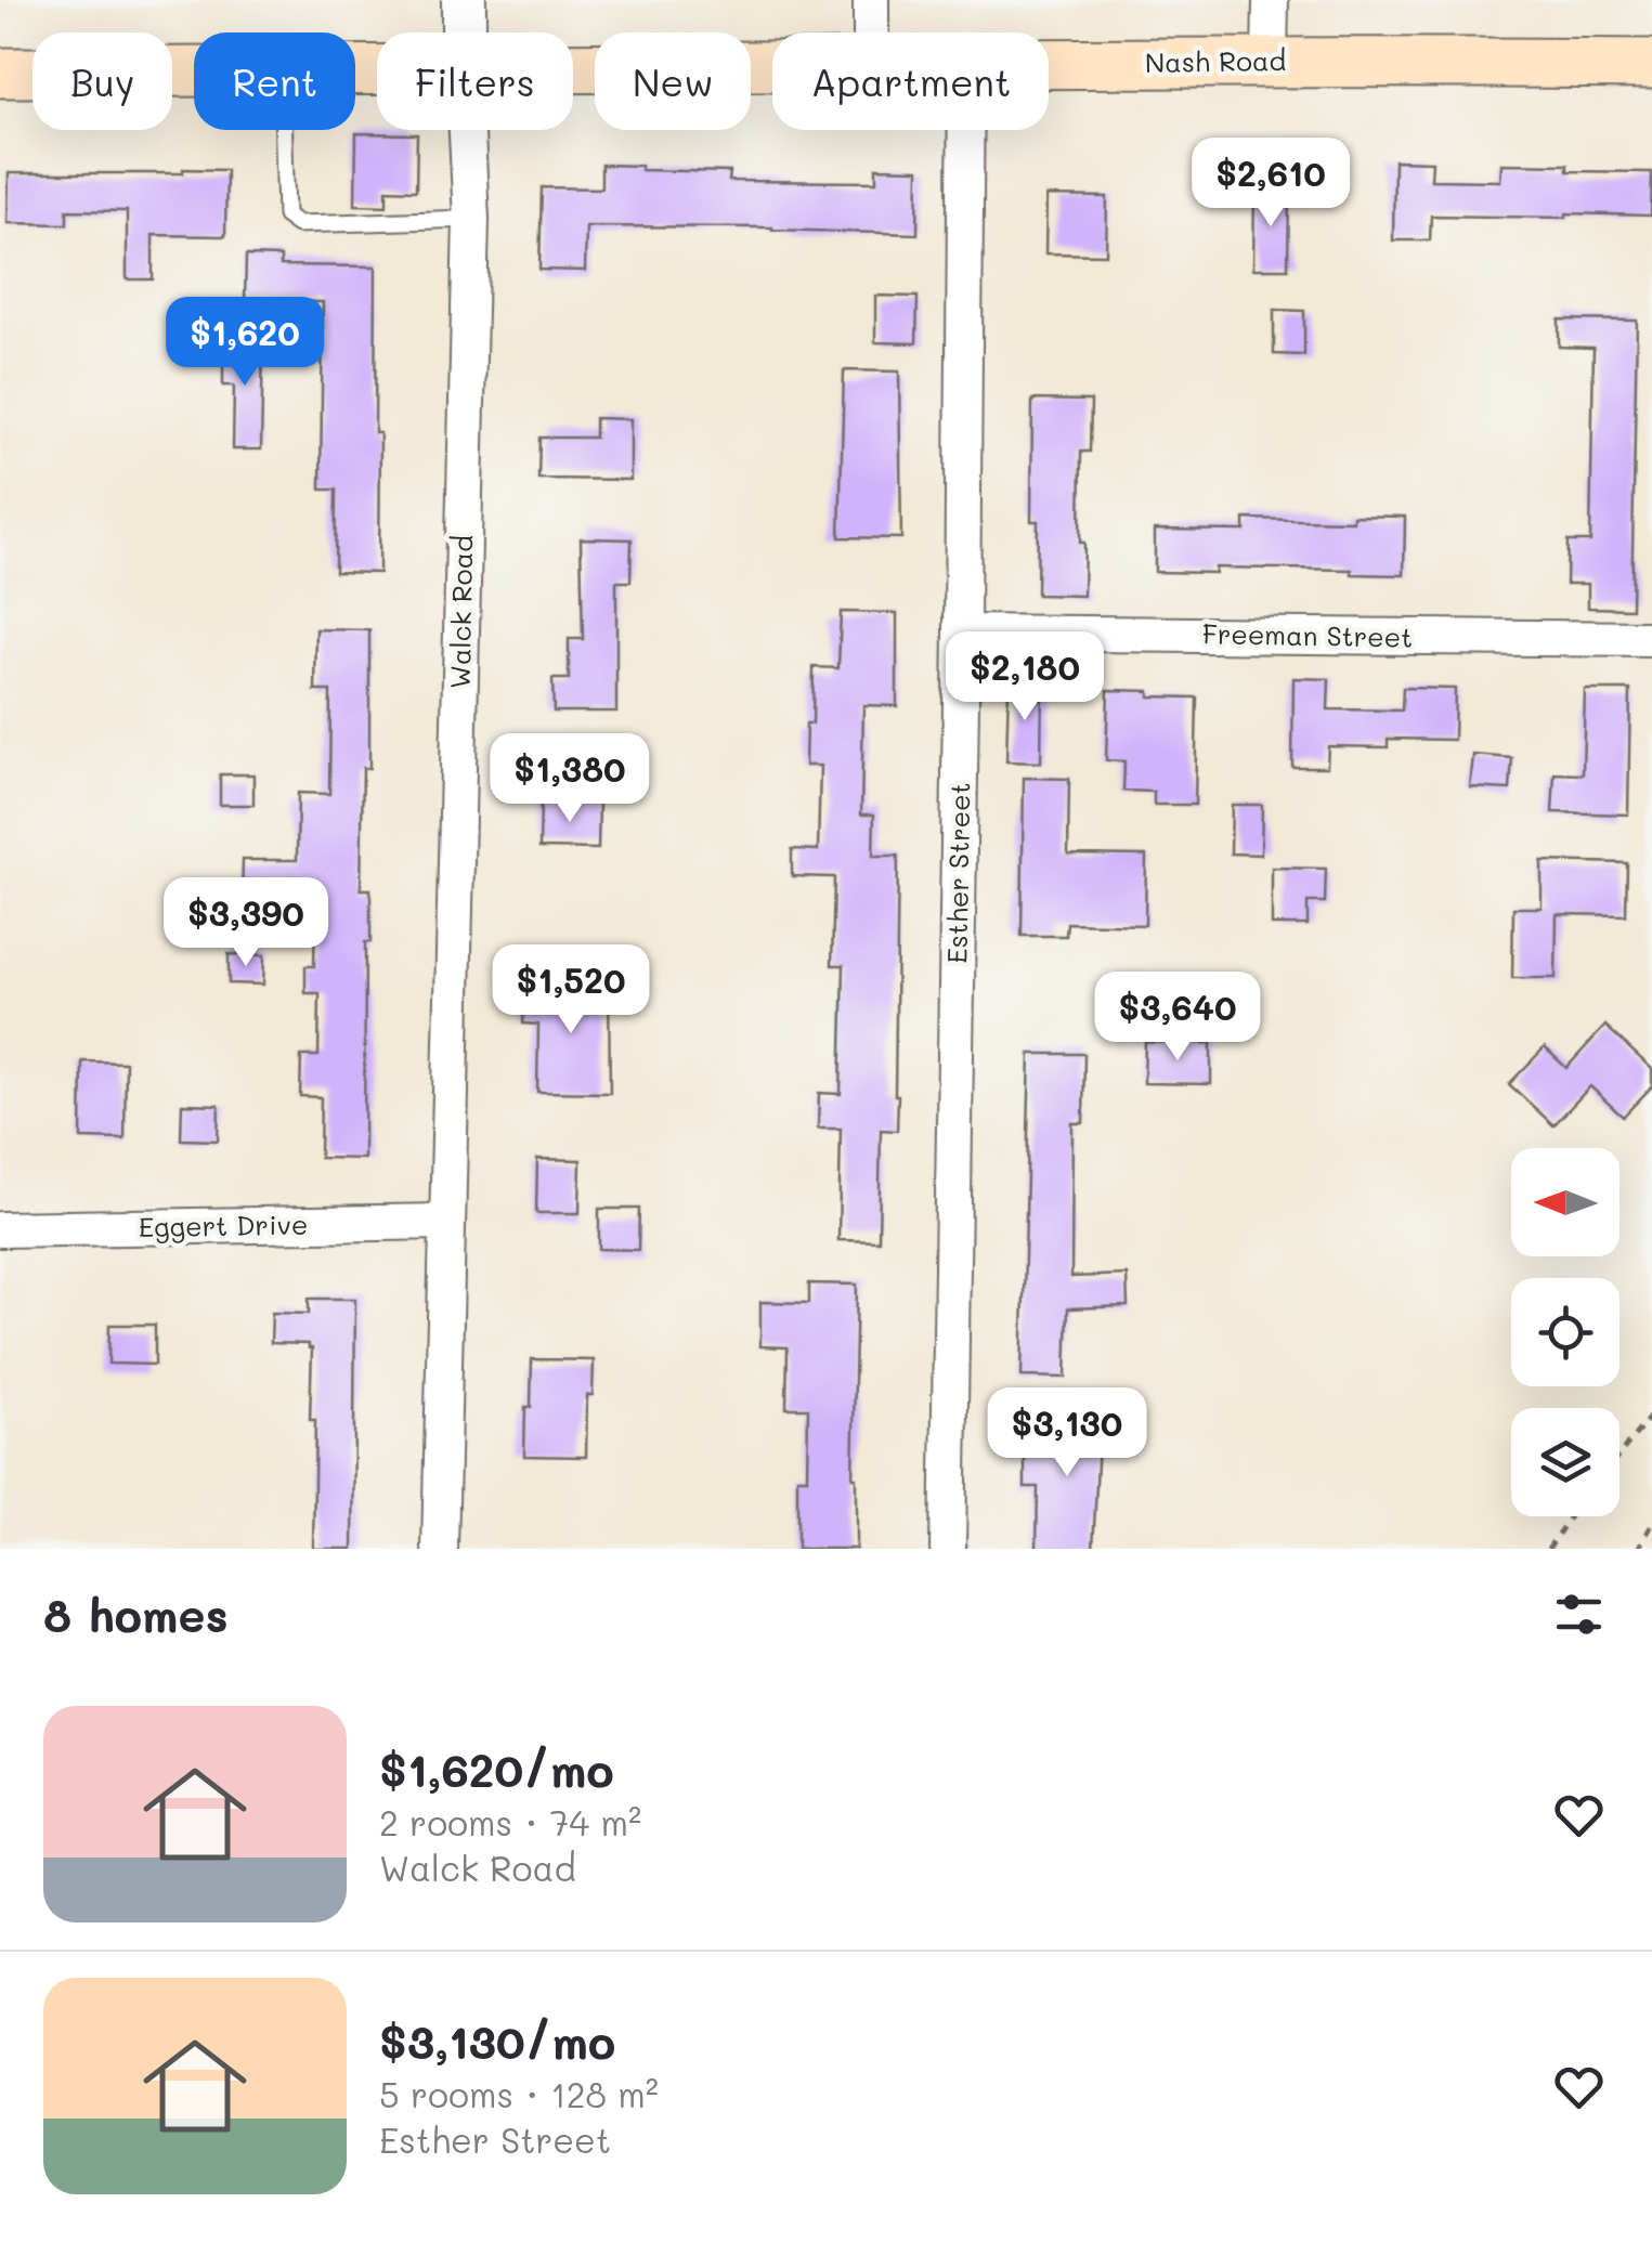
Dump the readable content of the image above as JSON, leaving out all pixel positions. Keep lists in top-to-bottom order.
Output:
{
  "streets": {
    "main road": ["Nash Road"],
    "street": [
      "Walck Road",
      "Freeman Street",
      "Esther Street",
      "Eggert Drive"
    ]
  },
  "crossings": [
    ["Walck Road", "Eggert Drive"],
    ["Freeman Street", "Esther Street"]
  ],
  "north": "left",
  "page": {
    "chip": [
      "Buy",
      "Rent",
      "Filters",
      "New",
      "Apartment"
    ],
    "price": [
      "$2,610",
      "$1,620",
      "$2,180",
      "$1,380",
      "$3,390",
      "$1,520",
      "$3,640",
      "$3,130"
    ],
    "heading": "8 homes",
    "list": [
      {
        "name": "$1,620/mo",
        "note": "2 rooms · 74 m² · Walck Road"
      },
      {
        "name": "$3,130/mo",
        "note": "5 rooms · 128 m² · Esther Street"
      }
    ]
  }
}
